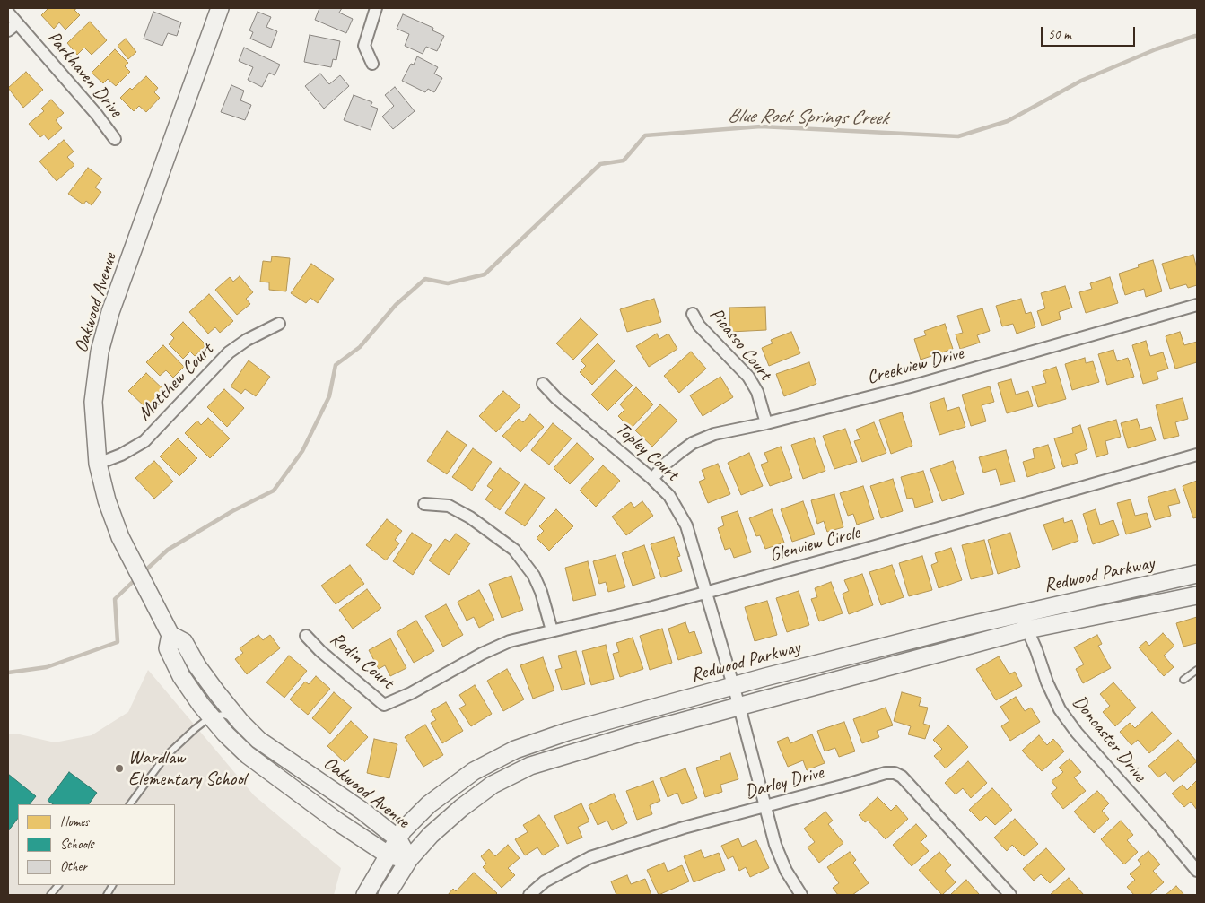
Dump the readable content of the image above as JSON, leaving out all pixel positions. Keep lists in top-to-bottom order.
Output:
{
  "streets": {
    "main road": ["Oakwood Avenue", "Redwood Parkway"],
    "street": [
      "Parkhaven Drive",
      "Picasso Court",
      "Creekview Drive",
      "Matthew Court",
      "Topley Court",
      "Glenview Circle",
      "Rodin Court",
      "Doncaster Drive",
      "Darley Drive"
    ]
  },
  "crossings": [
    ["Oakwood Avenue", "Matthew Court"],
    ["Oakwood Avenue", "Redwood Parkway"],
    ["Picasso Court", "Creekview Drive"],
    ["Creekview Drive", "Topley Court"],
    ["Topley Court", "Glenview Circle"],
    ["Topley Court", "Redwood Parkway"],
    ["Topley Court", "Darley Drive"],
    ["Glenview Circle", "Rodin Court"],
    ["Redwood Parkway", "Doncaster Drive"]
  ],
  "water": ["Blue Rock Springs Creek"],
  "places": ["Wardlaw Elementary School"],
  "legend": ["Homes", "Schools", "Other"],
  "scale_bar": "50 m"
}
